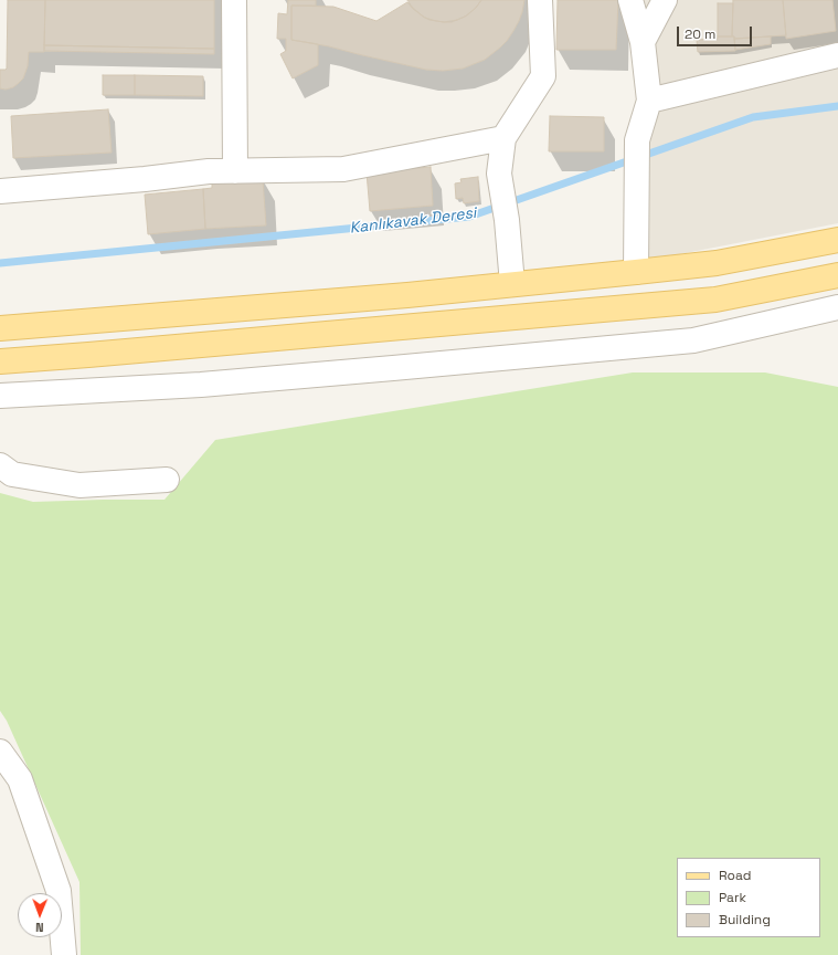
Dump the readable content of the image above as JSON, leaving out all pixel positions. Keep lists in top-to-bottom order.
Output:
{
  "water": ["Kanlıkavak Deresi"],
  "legend": ["Road", "Park", "Building"],
  "scale_bar": "20 m",
  "north": "bottom"
}
